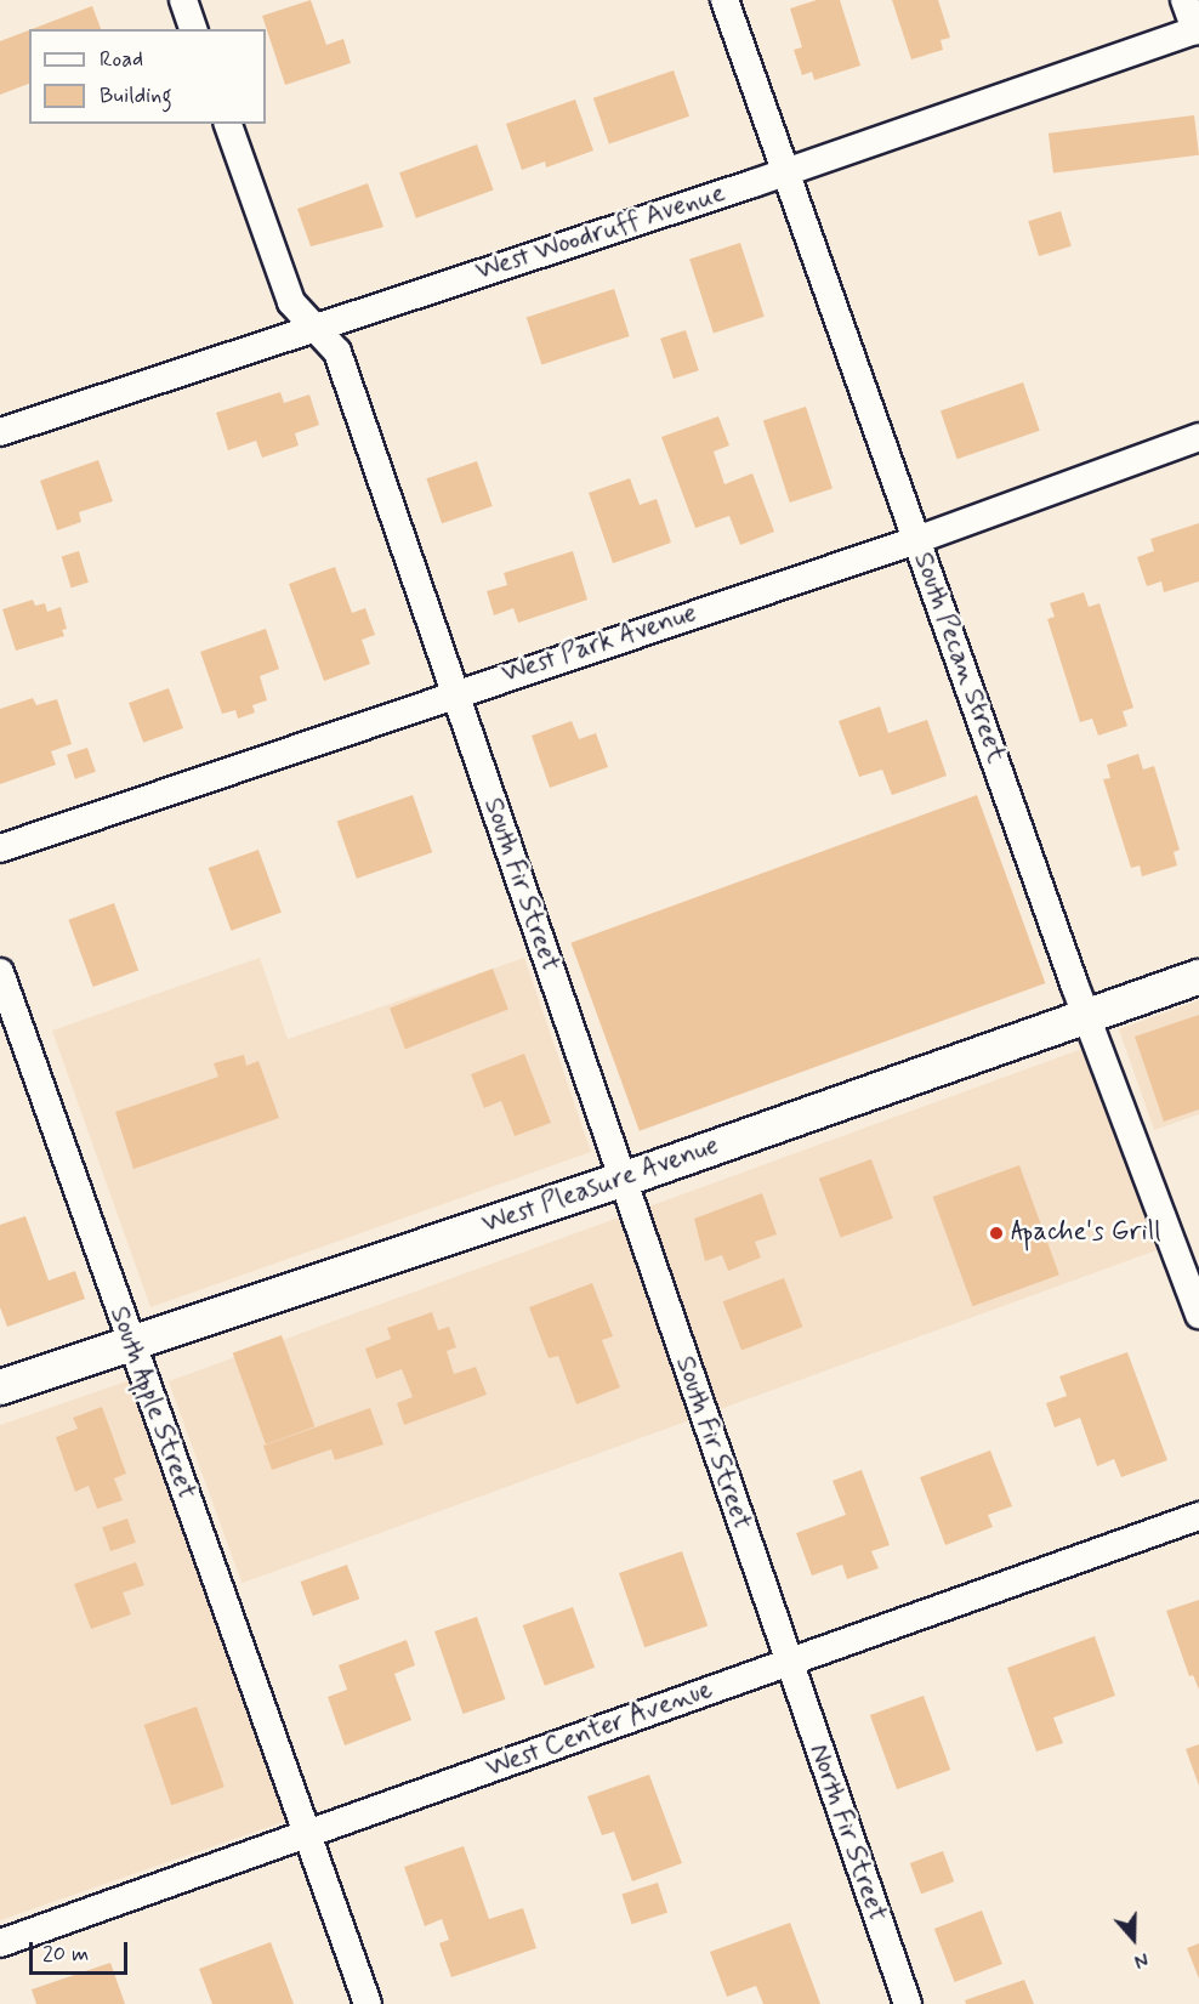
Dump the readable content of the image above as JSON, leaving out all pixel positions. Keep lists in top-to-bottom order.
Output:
{
  "streets": {
    "street": [
      "West Woodruff Avenue",
      "West Park Avenue",
      "South Pecan Street",
      "South Fir Street",
      "West Pleasure Avenue",
      "South Apple Street",
      "West Center Avenue",
      "North Fir Street"
    ]
  },
  "crossings": [
    ["West Woodruff Avenue", "South Pecan Street"],
    ["West Woodruff Avenue", "South Fir Street"],
    ["West Park Avenue", "South Pecan Street"],
    ["West Park Avenue", "South Fir Street"],
    ["South Pecan Street", "West Pleasure Avenue"],
    ["South Fir Street", "West Pleasure Avenue"],
    ["South Fir Street", "West Center Avenue"],
    ["South Fir Street", "North Fir Street"],
    ["West Pleasure Avenue", "South Apple Street"],
    ["South Apple Street", "West Center Avenue"],
    ["West Center Avenue", "North Fir Street"]
  ],
  "places": ["Apache's Grill"],
  "legend": ["Road", "Building"],
  "scale_bar": "20 m",
  "north": "bottom"
}
